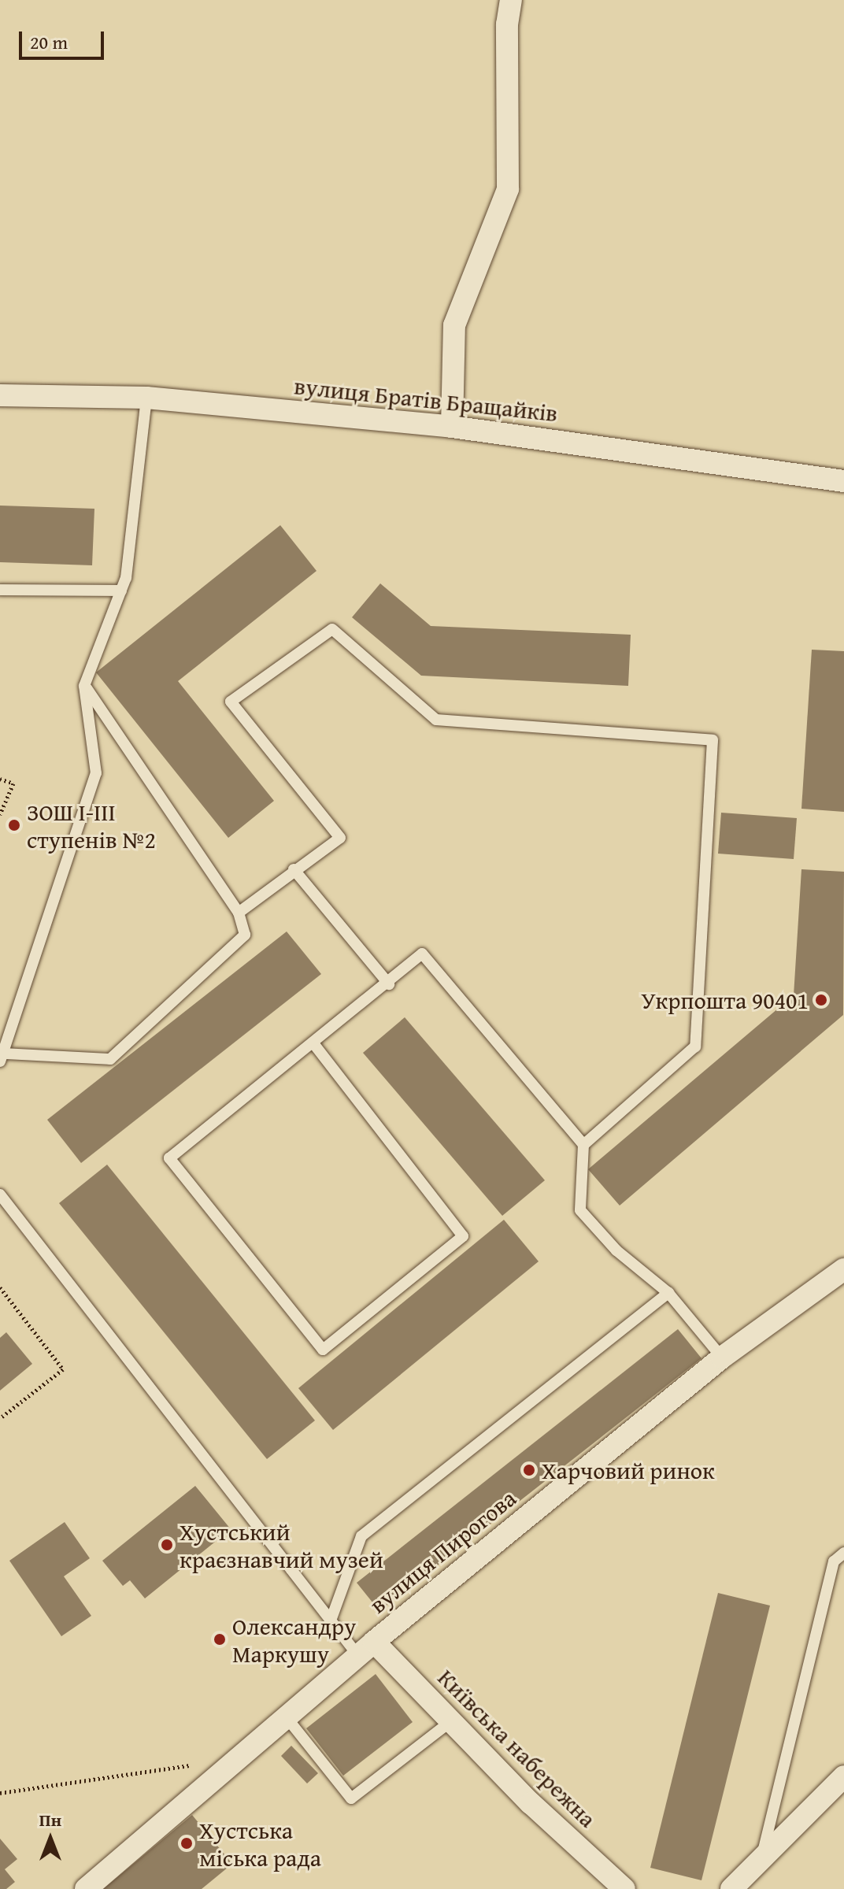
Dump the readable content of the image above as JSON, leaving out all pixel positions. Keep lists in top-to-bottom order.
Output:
{
  "streets": {
    "street": ["вулиця Братів Бращайків", "вулиця Пирогова", "Київська набережна"]
  },
  "crossings": [
    ["вулиця Пирогова", "Київська набережна"]
  ],
  "places": [
    "ЗОШ І-ІІІ ступенів №2",
    "Укрпошта 90401",
    "Харчовий ринок",
    "Хустський краєзнавчий музей",
    "Олександру Маркушу",
    "Хустська міська рада"
  ],
  "scale_bar": "20 m",
  "north": "top"
}
